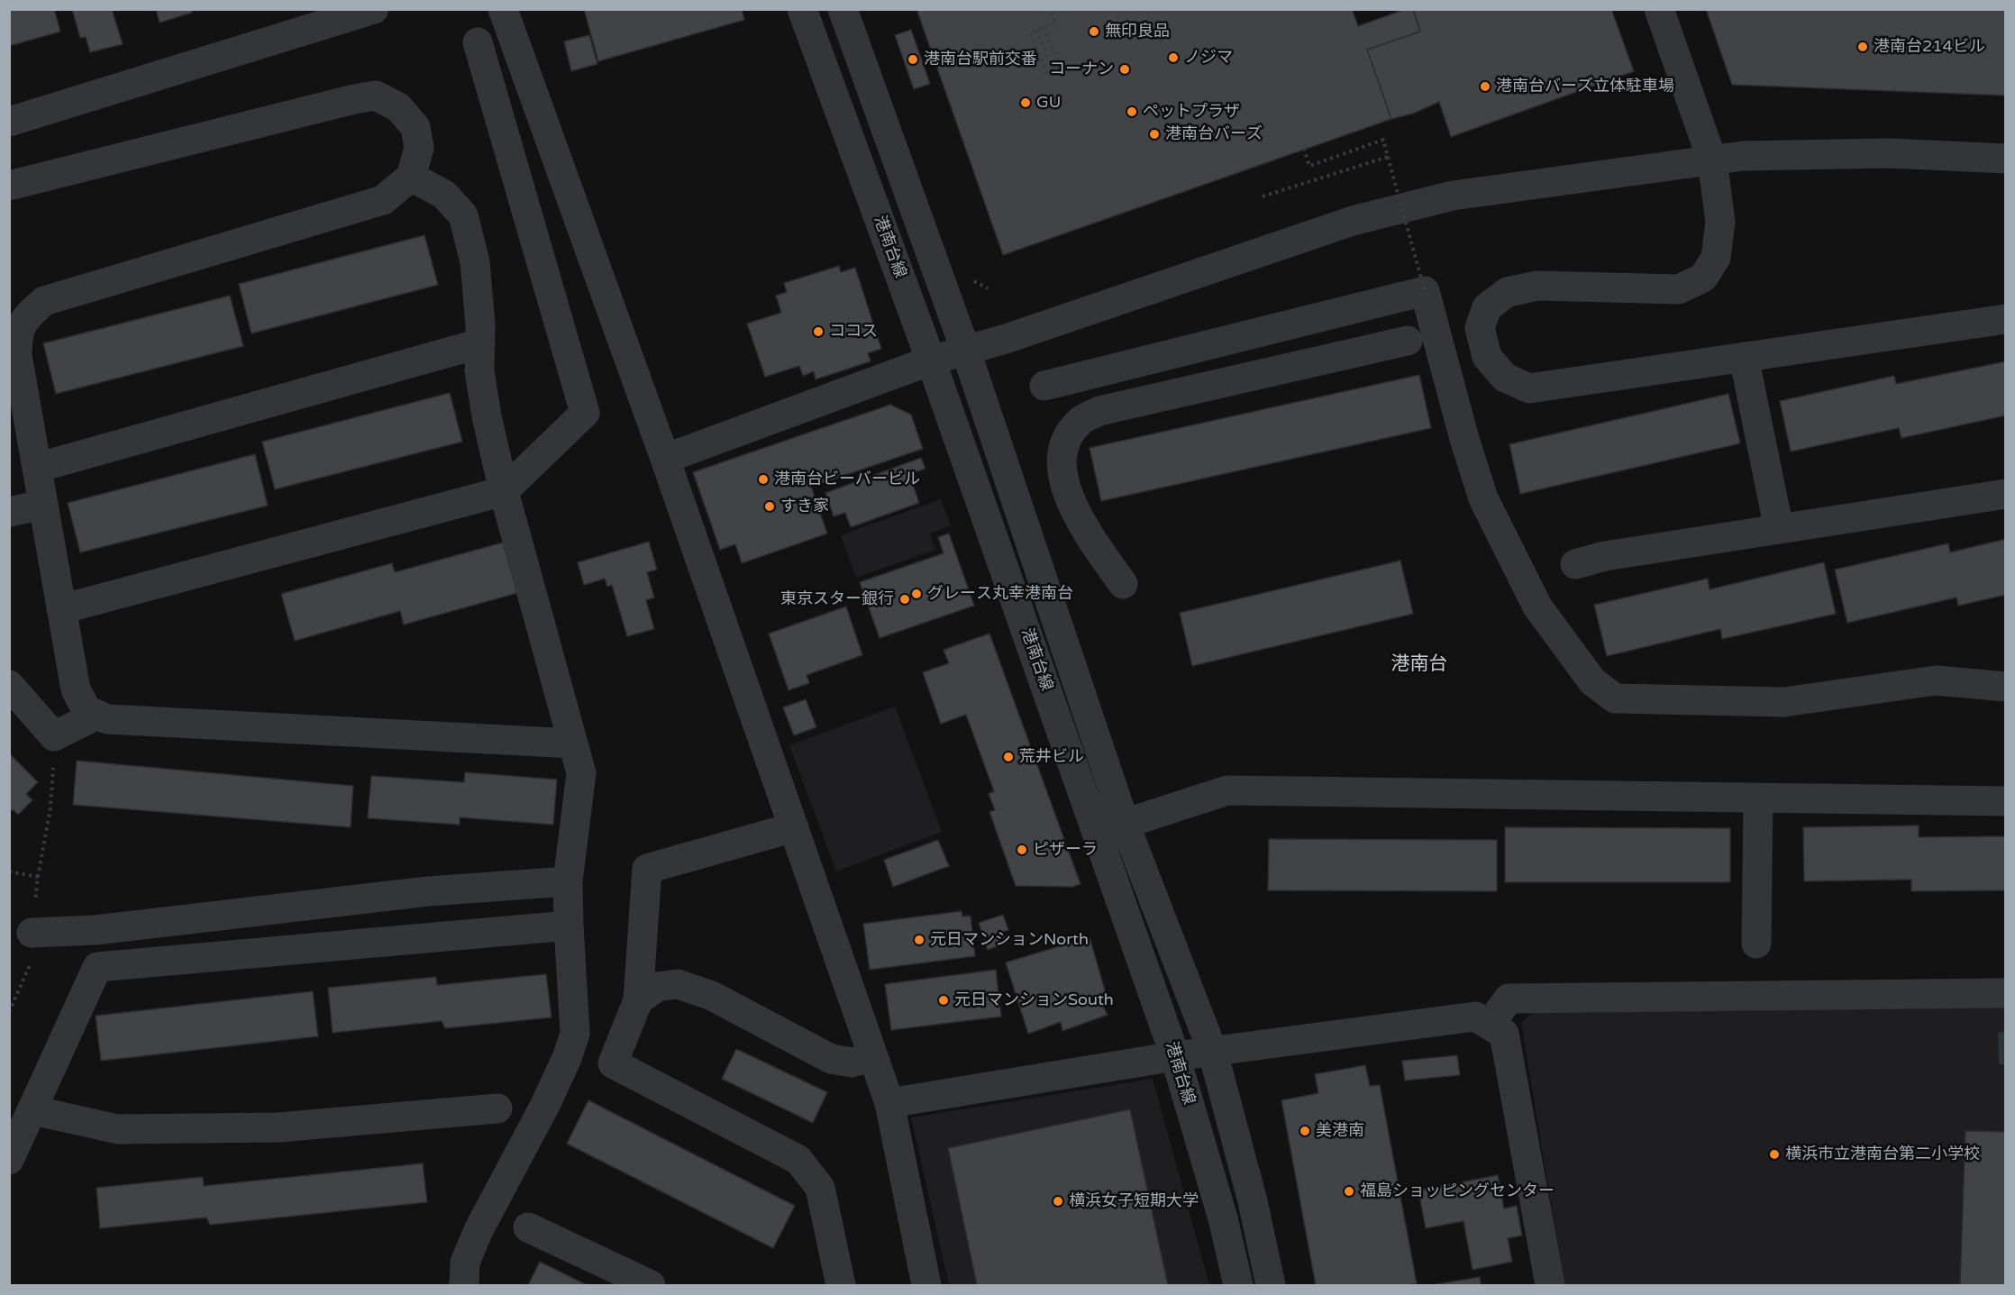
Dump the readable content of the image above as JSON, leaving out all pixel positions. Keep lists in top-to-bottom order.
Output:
{
  "streets": {
    "street": ["港南台線"]
  },
  "districts": ["港南台"],
  "places": [
    "無印良品",
    "港南台214ビル",
    "ノジマ",
    "港南台駅前交番",
    "コーナン",
    "港南台バーズ立体駐車場",
    "GU",
    "ペットプラザ",
    "港南台バーズ",
    "ココス",
    "港南台ビーバービル",
    "すき家",
    "グレース丸幸港南台",
    "東京スター銀行",
    "荒井ビル",
    "ピザーラ",
    "元日マンションNorth",
    "元日マンションSouth",
    "美港南",
    "横浜市立港南台第二小学校",
    "福島ショッピングセンター",
    "横浜女子短期大学"
  ]
}
